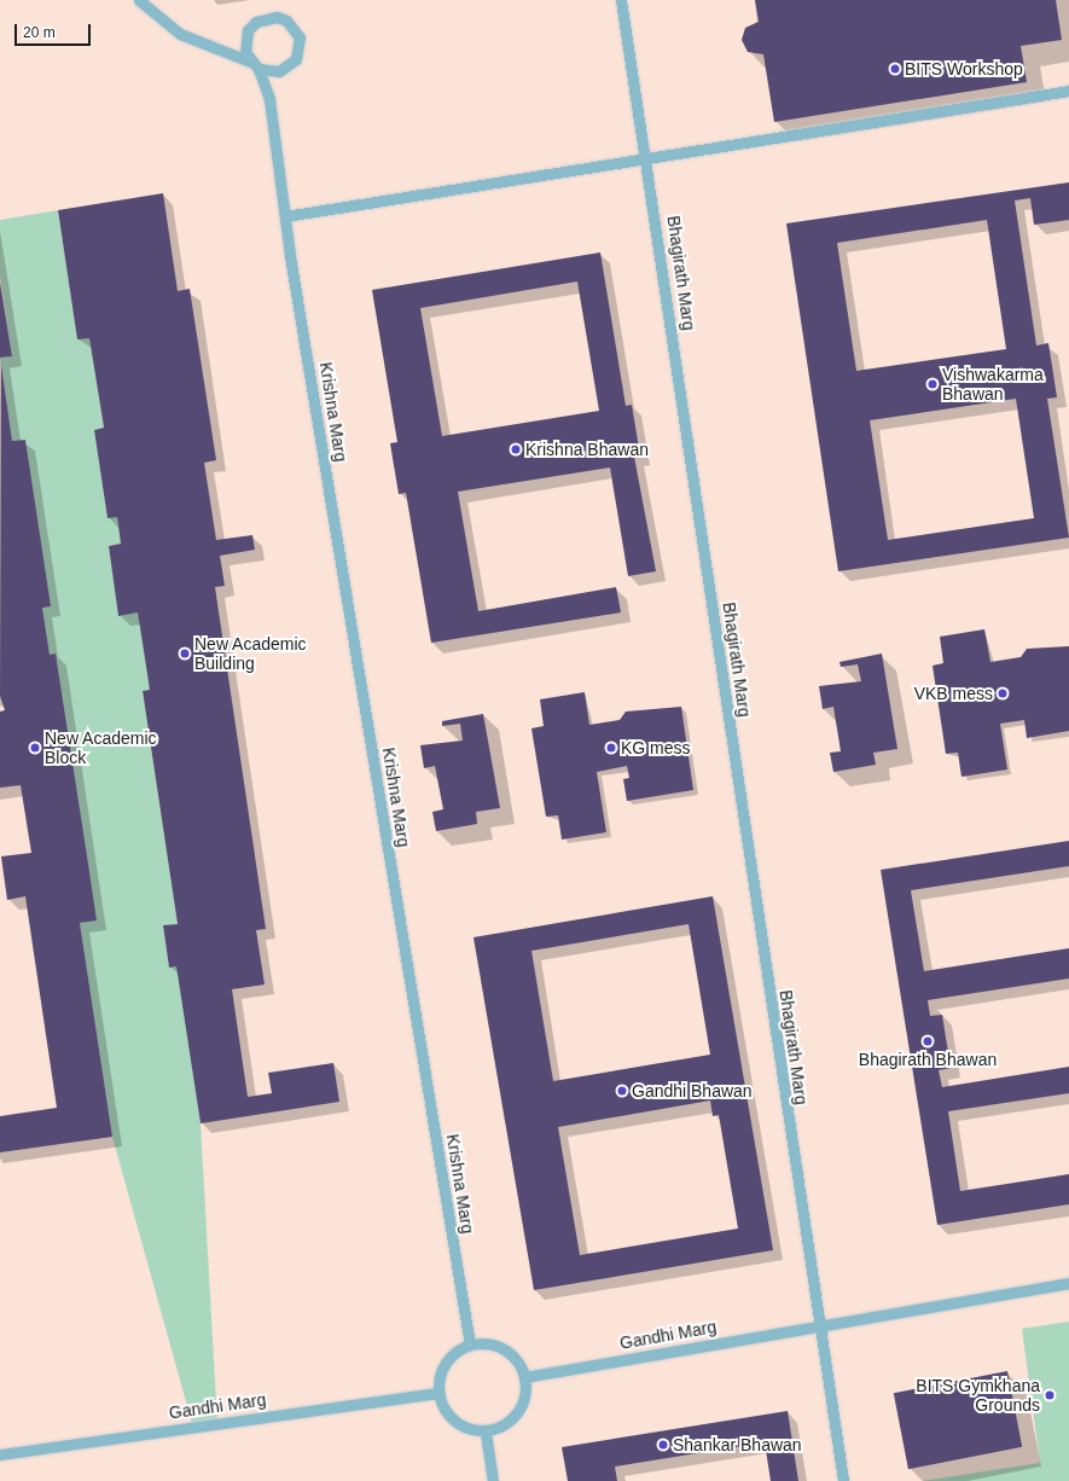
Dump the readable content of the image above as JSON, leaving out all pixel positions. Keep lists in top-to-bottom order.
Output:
{
  "streets": {
    "lane": ["Bhagirath Marg", "Krishna Marg", "Gandhi Marg"]
  },
  "crossings": [
    ["Bhagirath Marg", "Gandhi Marg"],
    ["Krishna Marg", "Gandhi Marg"]
  ],
  "places": [
    "BITS Workshop",
    "Vishwakarma Bhawan",
    "Krishna Bhawan",
    "New Academic Building",
    "VKB mess",
    "New Academic Block",
    "KG mess",
    "Bhagirath Bhawan",
    "Gandhi Bhawan",
    "BITS Gymkhana Grounds",
    "Shankar Bhawan"
  ],
  "scale_bar": "20 m"
}
